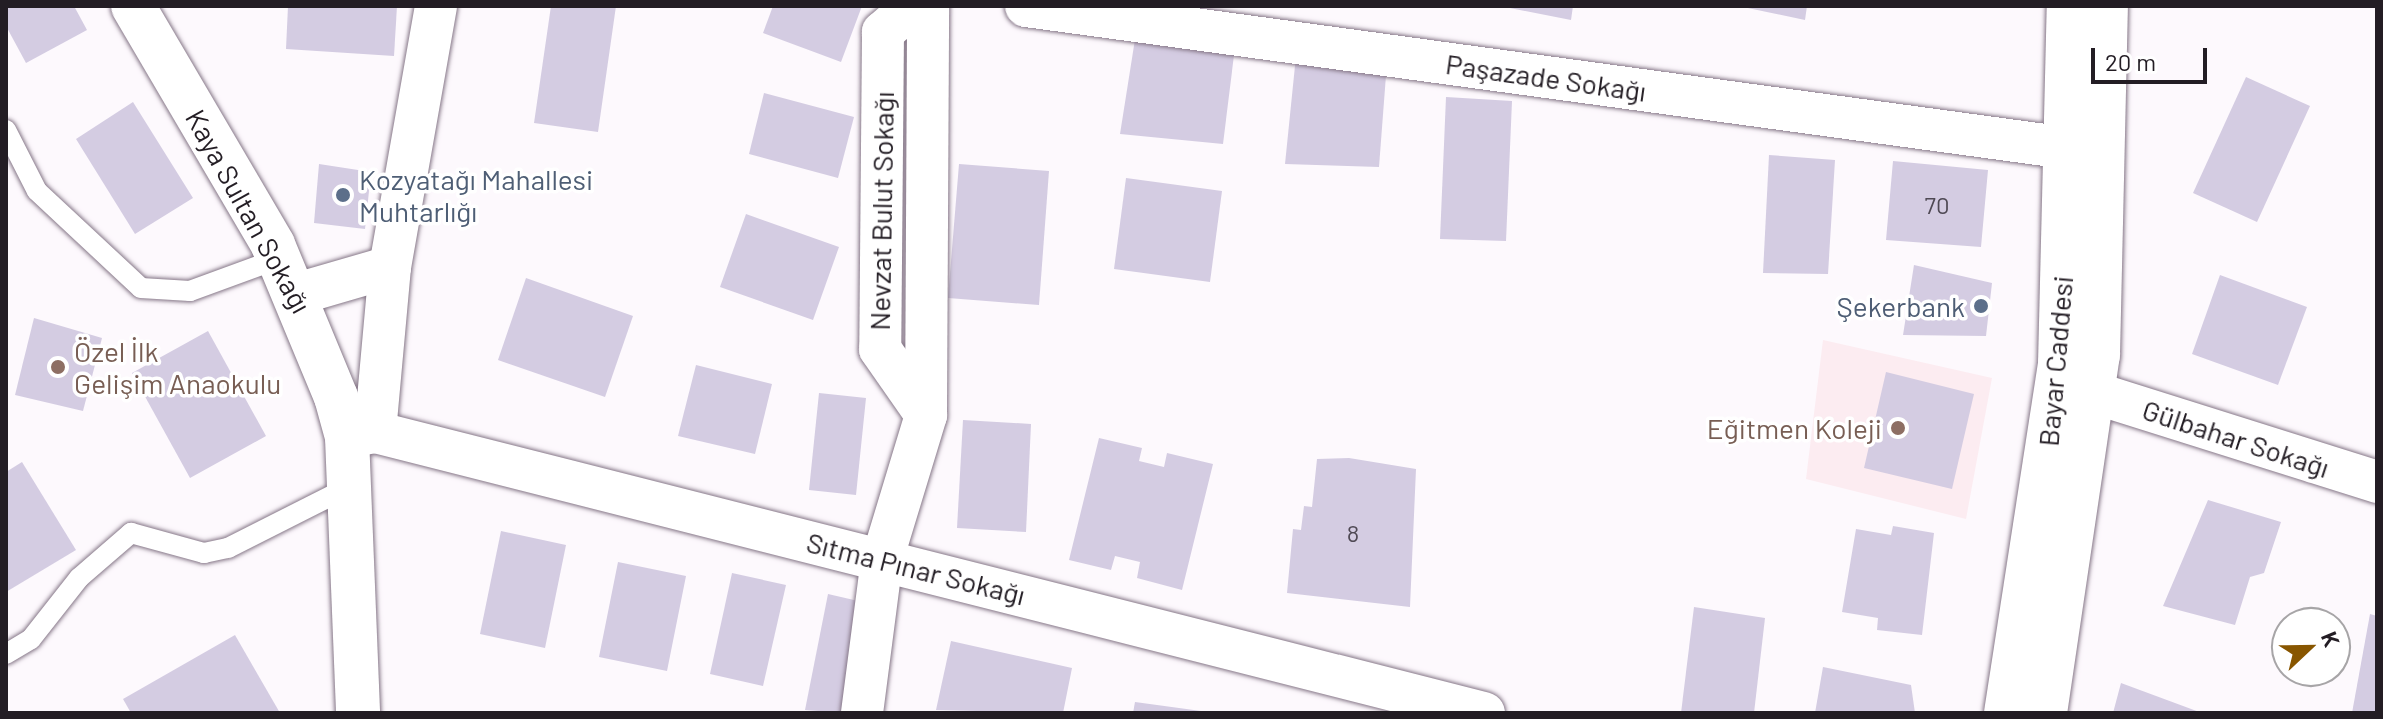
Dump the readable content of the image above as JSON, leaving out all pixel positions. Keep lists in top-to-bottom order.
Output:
{
  "streets": {
    "main road": ["Kaya Sultan Sokağı", "Bayar Caddesi"],
    "street": [
      "Paşazade Sokağı",
      "Nevzat Bulut Sokağı",
      "Gülbahar Sokağı",
      "Sıtma Pınar Sokağı"
    ]
  },
  "crossings": [
    ["Paşazade Sokağı", "Bayar Caddesi"],
    ["Kaya Sultan Sokağı", "Sıtma Pınar Sokağı"],
    ["Nevzat Bulut Sokağı", "Sıtma Pınar Sokağı"],
    ["Bayar Caddesi", "Gülbahar Sokağı"]
  ],
  "places": [
    "Kozyatağı Mahallesi Muhtarlığı",
    "Şekerbank",
    "Özel İlk Gelişim Anaokulu",
    "Eğitmen Koleji"
  ],
  "house_numbers": ["70", "8"],
  "scale_bar": "20 m",
  "north": "right"
}
